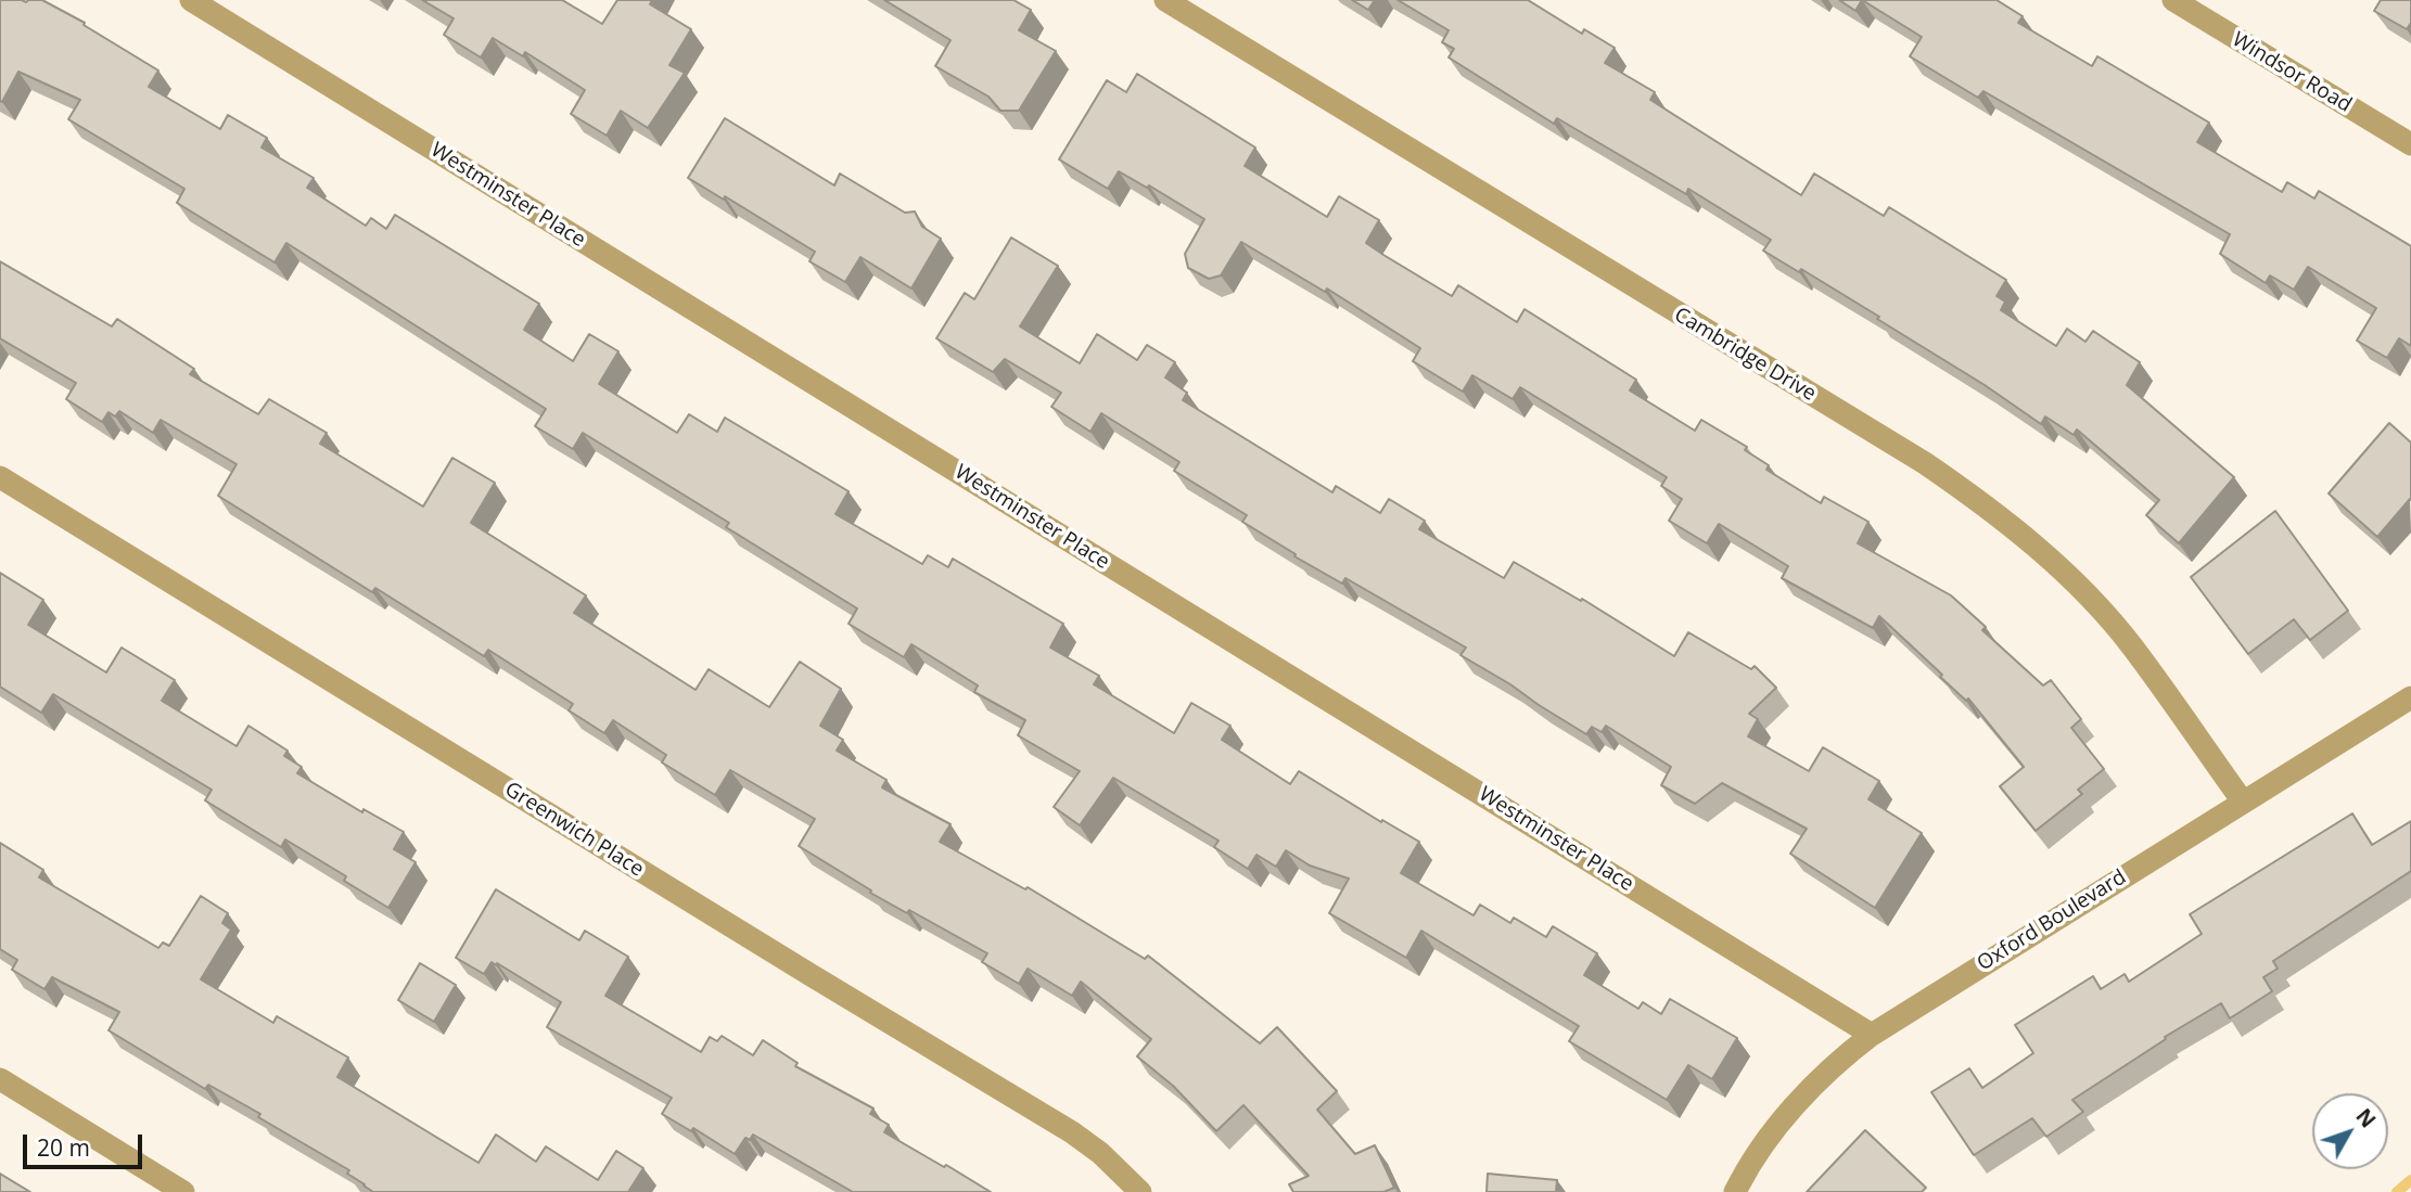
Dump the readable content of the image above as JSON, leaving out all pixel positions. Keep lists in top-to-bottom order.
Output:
{
  "streets": {
    "street": [
      "Windsor Road",
      "Westminster Place",
      "Cambridge Drive",
      "Greenwich Place",
      "Oxford Boulevard"
    ]
  },
  "crossings": [
    ["Westminster Place", "Oxford Boulevard"],
    ["Cambridge Drive", "Oxford Boulevard"]
  ],
  "scale_bar": "20 m",
  "north": "top right"
}
